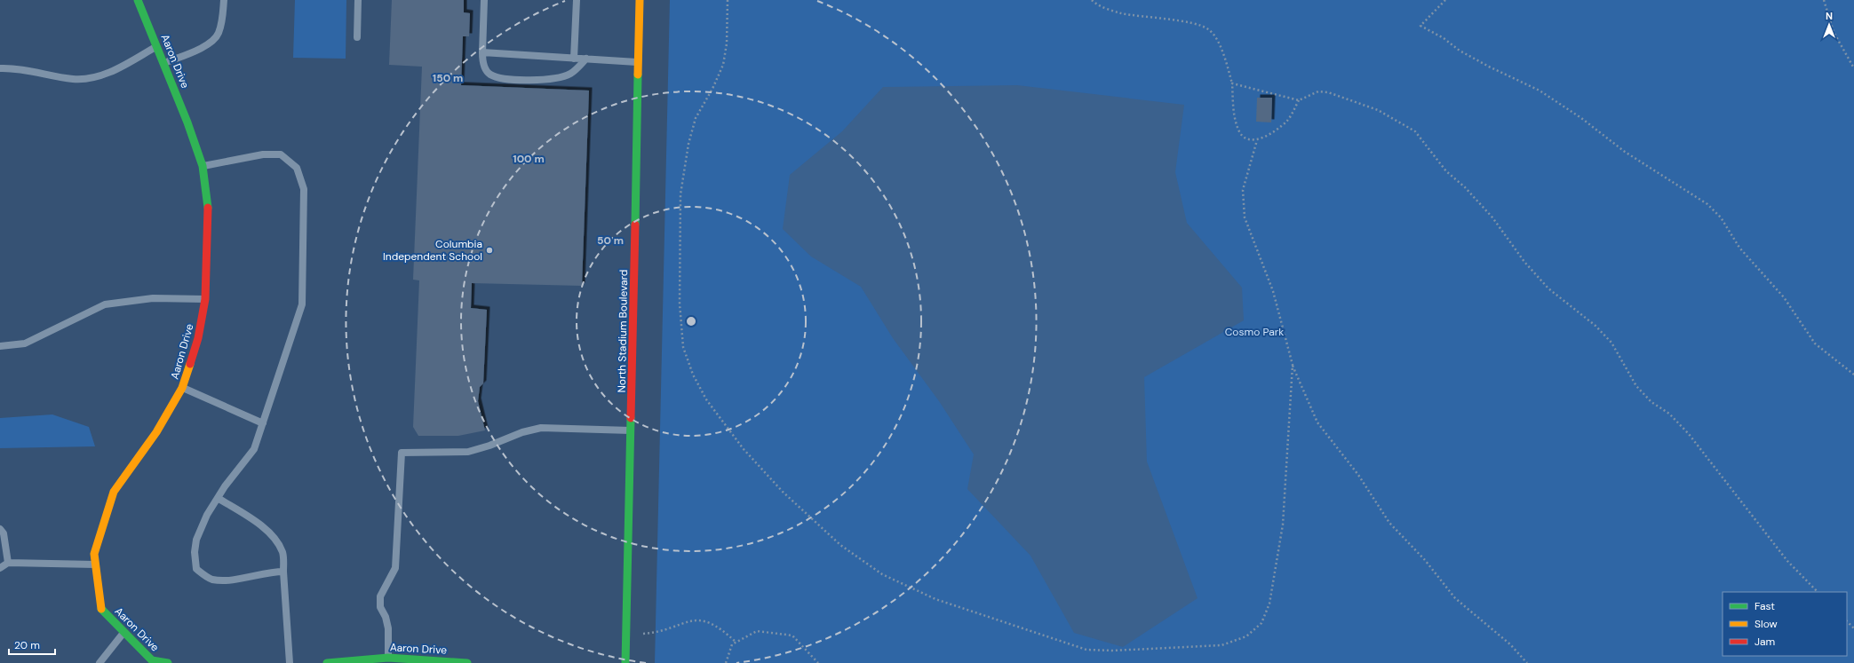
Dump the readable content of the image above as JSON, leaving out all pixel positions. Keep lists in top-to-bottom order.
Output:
{
  "streets": {
    "street": ["Aaron Drive", "North Stadium Boulevard"]
  },
  "parks": ["Cosmo Park"],
  "places": ["Columbia Independent School"],
  "legend": ["Fast", "Slow", "Jam"],
  "scale_bar": "20 m",
  "north": "top",
  "rings": ["150 m", "100 m", "50 m"]
}
